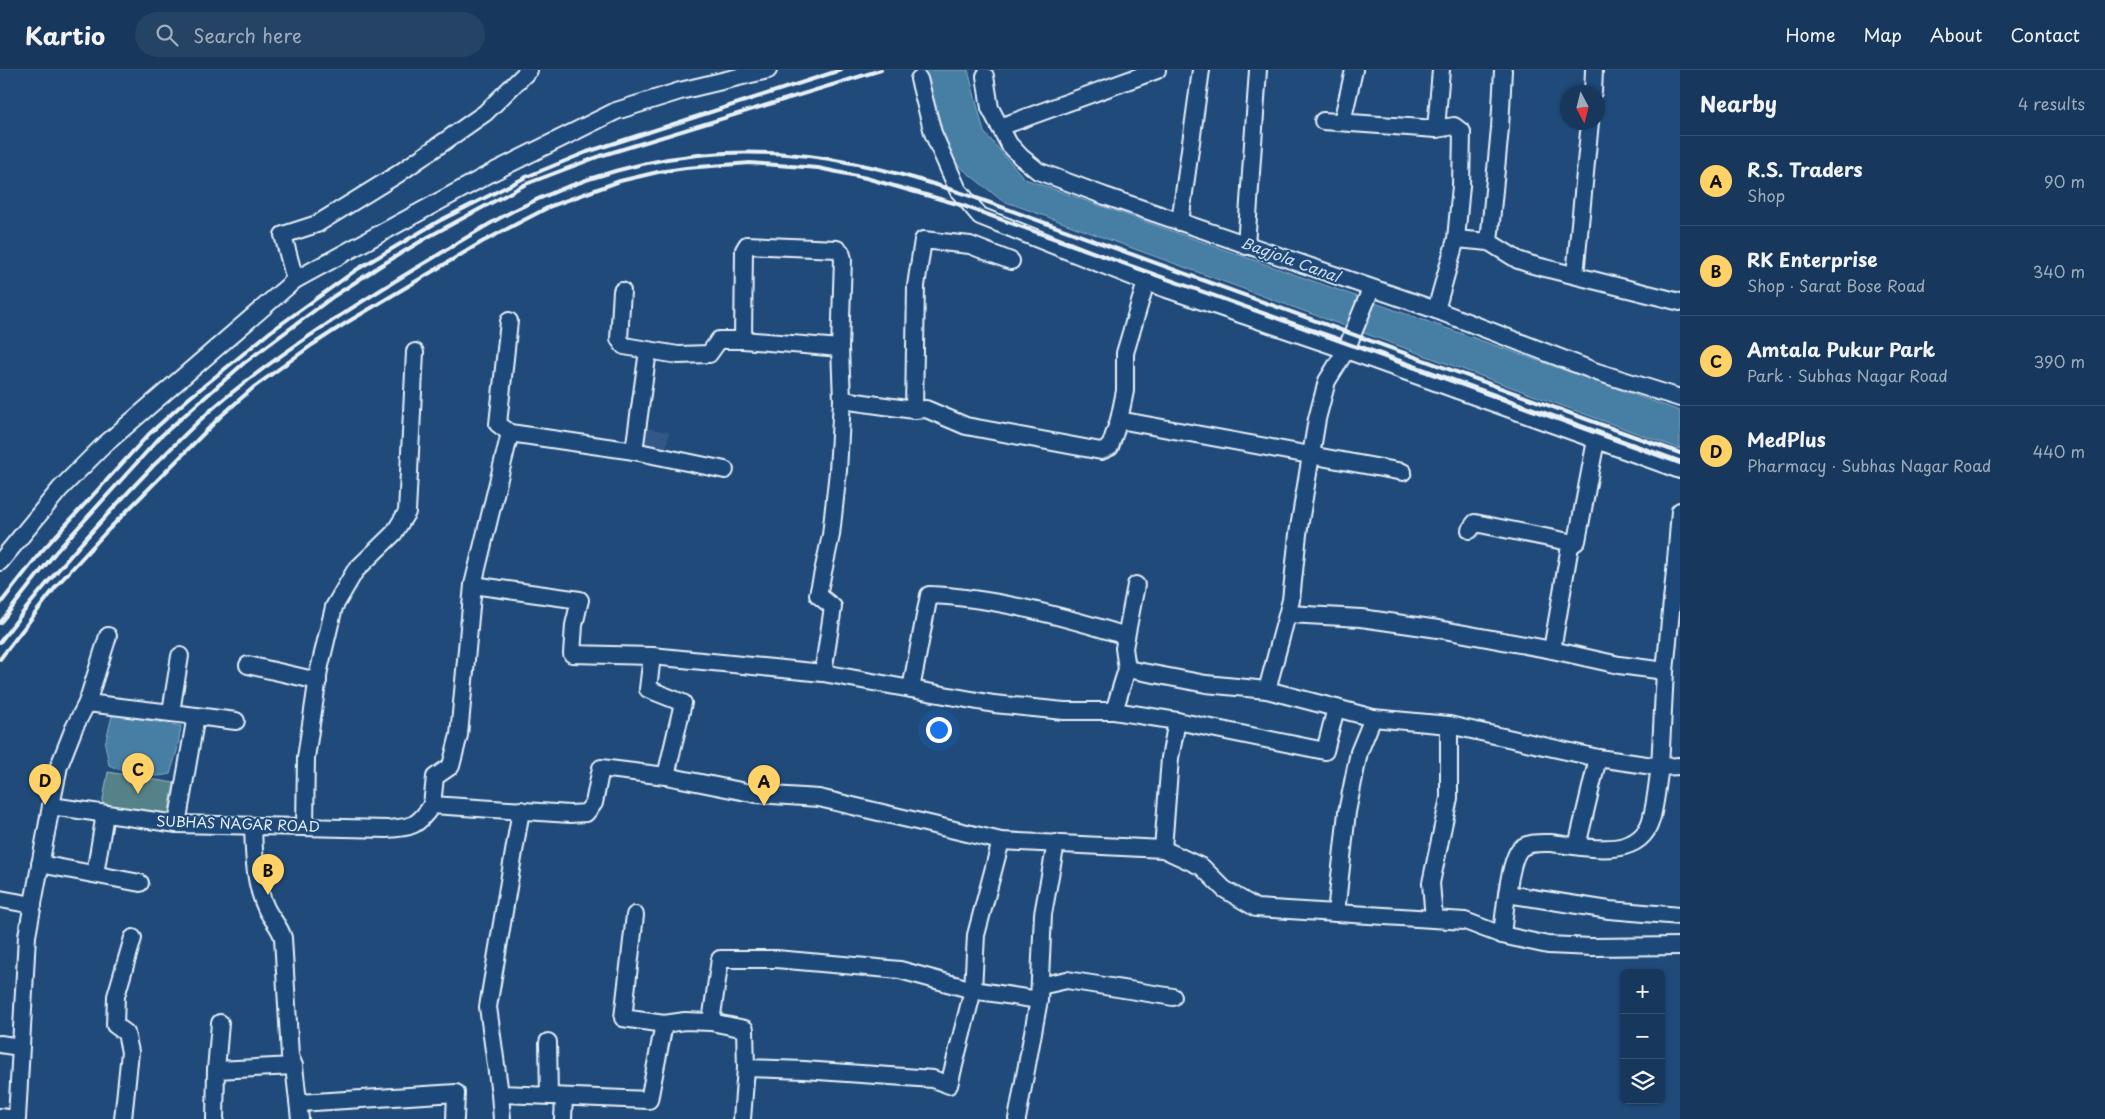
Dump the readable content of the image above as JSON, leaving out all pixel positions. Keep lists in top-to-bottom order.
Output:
{
  "streets": {
    "street": ["SUBHAS NAGAR ROAD"]
  },
  "water": ["Bagjola Canal"],
  "north": "bottom",
  "page": {
    "header": "Kartio",
    "search": "Search here",
    "nav": [
      "Home",
      "Map",
      "About",
      "Contact"
    ],
    "heading": ["Nearby", "4 results"],
    "list": [
      {
        "mark": "A",
        "name": "R.S. Traders",
        "note": "Shop",
        "value": "90 m"
      },
      {
        "mark": "B",
        "name": "RK Enterprise",
        "note": "Shop · Sarat Bose Road",
        "value": "340 m"
      },
      {
        "mark": "C",
        "name": "Amtala Pukur Park",
        "note": "Park · Subhas Nagar Road",
        "value": "390 m"
      },
      {
        "mark": "D",
        "name": "MedPlus",
        "note": "Pharmacy · Subhas Nagar Road",
        "value": "440 m"
      }
    ],
    "pins": [
      "C",
      "D",
      "A",
      "B"
    ],
    "map_buttons": ["+", "−"]
  }
}
